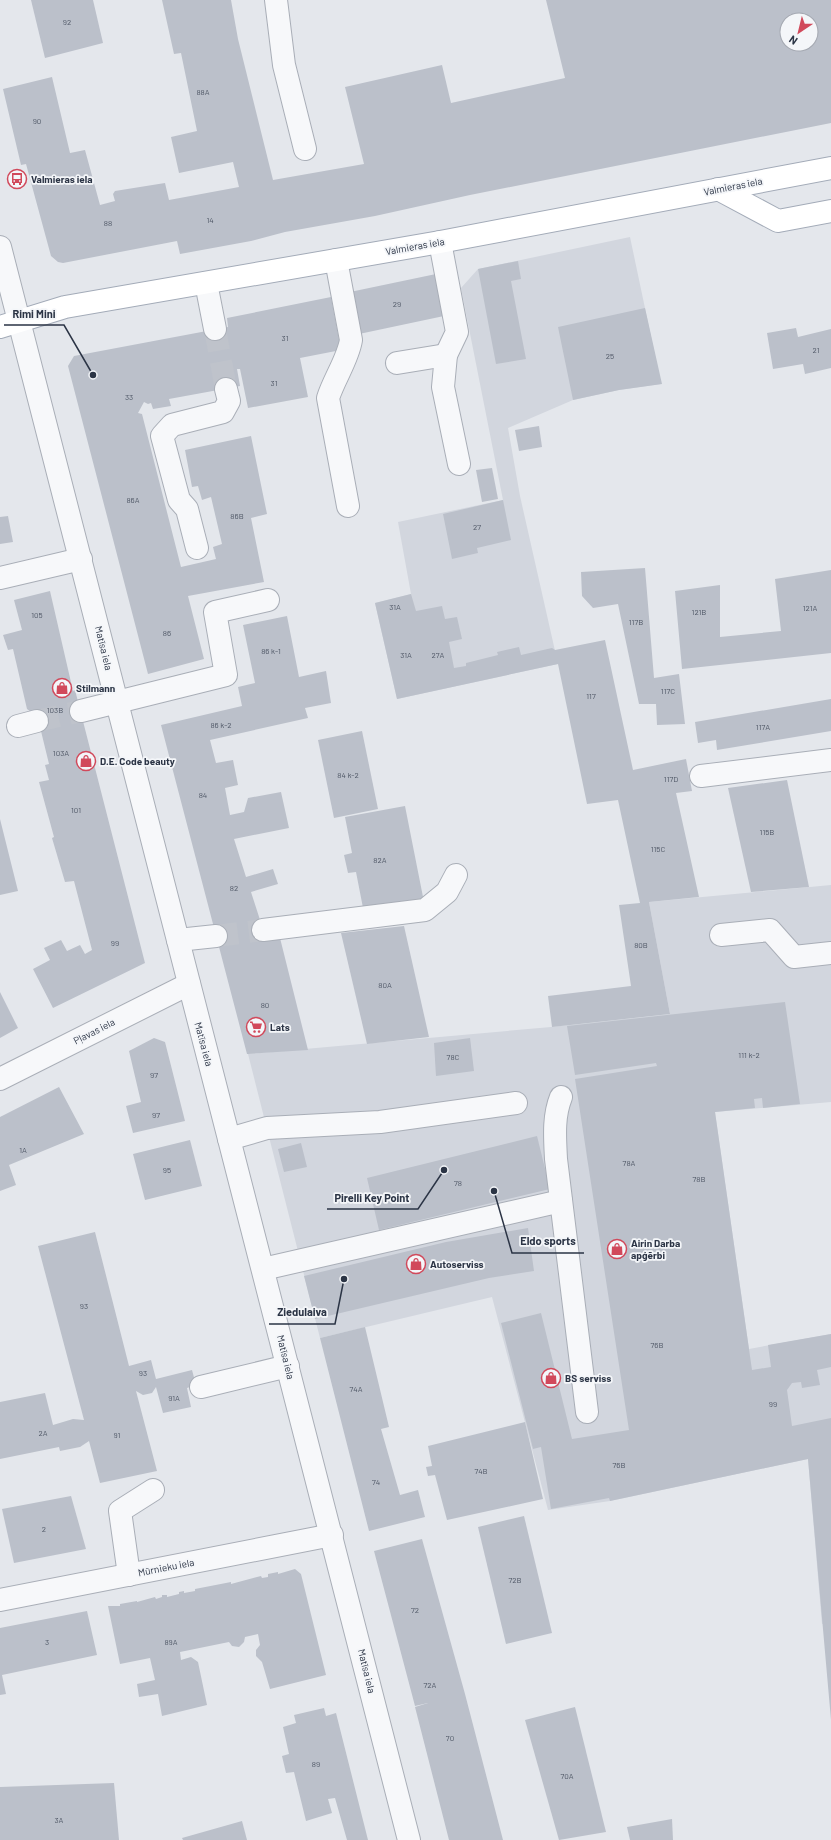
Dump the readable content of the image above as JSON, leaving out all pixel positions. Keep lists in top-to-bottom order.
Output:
{
  "streets": {
    "main road": ["Valmieras iela"],
    "street": ["Matīsa iela", "Pļavas iela", "Mūrnieku iela"]
  },
  "crossings": [
    ["Valmieras iela", "Matīsa iela"],
    ["Matīsa iela", "Pļavas iela"],
    ["Matīsa iela", "Mūrnieku iela"]
  ],
  "places": {
    "bus stop": ["Valmieras iela"],
    "other": [
      "Rimi Mini",
      "Pirelli Key Point",
      "Eldo sports",
      "Ziedulaiva"
    ],
    "shop": [
      "Stilmann",
      "D.E. Code beauty",
      "Airin Darba apģērbi",
      "Autoserviss",
      "BS serviss"
    ],
    "supermarket": ["Lats"]
  },
  "house_numbers": [
    "92",
    "88A",
    "90",
    "14",
    "88",
    "29",
    "31",
    "21",
    "25",
    "31",
    "33",
    "86A",
    "86B",
    "27",
    "31A",
    "121A",
    "121B",
    "105",
    "117B",
    "86",
    "86 k-1",
    "31A",
    "27A",
    "117C",
    "117",
    "103B",
    "86 k-2",
    "117A",
    "103A",
    "84 k-2",
    "117D",
    "84",
    "101",
    "115B",
    "115C",
    "82A",
    "82",
    "99",
    "80B",
    "80A",
    "80",
    "111 k-2",
    "78C",
    "97",
    "97",
    "1A",
    "78A",
    "95",
    "78B",
    "78",
    "93",
    "76B",
    "93",
    "74A",
    "91A",
    "99",
    "2A",
    "91",
    "76B",
    "74B",
    "74",
    "2",
    "72B",
    "72",
    "3",
    "89A",
    "72A",
    "70",
    "89",
    "70A",
    "3A"
  ],
  "north": "bottom left"
}
